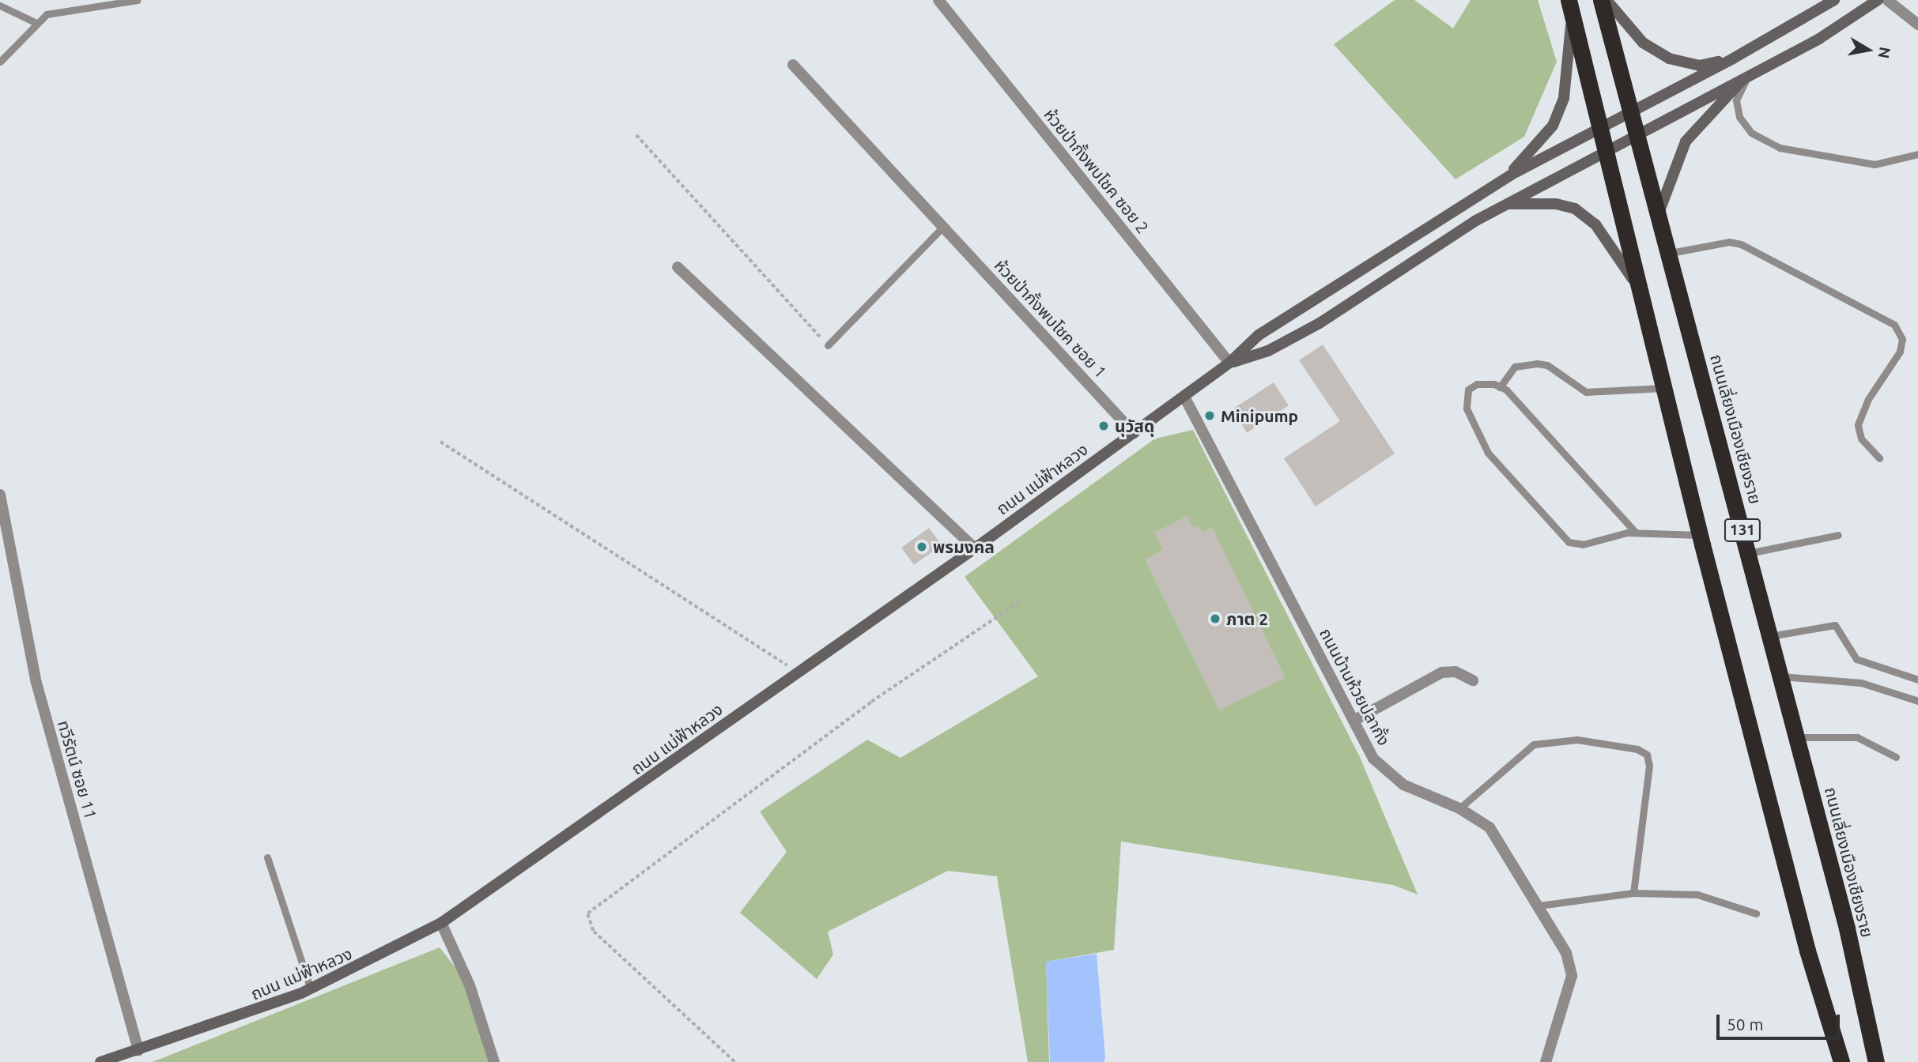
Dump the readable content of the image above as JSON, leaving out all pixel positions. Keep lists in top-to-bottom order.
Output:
{
  "streets": {
    "highway": ["ถนนเลี่ยงเมืองเชียงราย", "131"],
    "street": [
      "ห้วยป่ากั้งพบโชค ซอย 2",
      "ห้วยป่ากั้งพบโชค ซอย 1",
      "ถนน แม่ฟ้าหลวง",
      "ถนนบ้านห้วยปลากั้ง",
      "ทวีรัตน์ ซอย 11"
    ]
  },
  "crossings": [
    ["ห้วยป่ากั้งพบโชค ซอย 2", "ถนน แม่ฟ้าหลวง"],
    ["ห้วยป่ากั้งพบโชค ซอย 1", "ถนน แม่ฟ้าหลวง"],
    ["ถนน แม่ฟ้าหลวง", "ถนนบ้านห้วยปลากั้ง"],
    ["ถนน แม่ฟ้าหลวง", "ทวีรัตน์ ซอย 11"]
  ],
  "places": [
    "Minipump",
    "นุวัสดุ",
    "พรมงคล",
    "ภาต 2"
  ],
  "scale_bar": "50 m",
  "north": "right"
}
